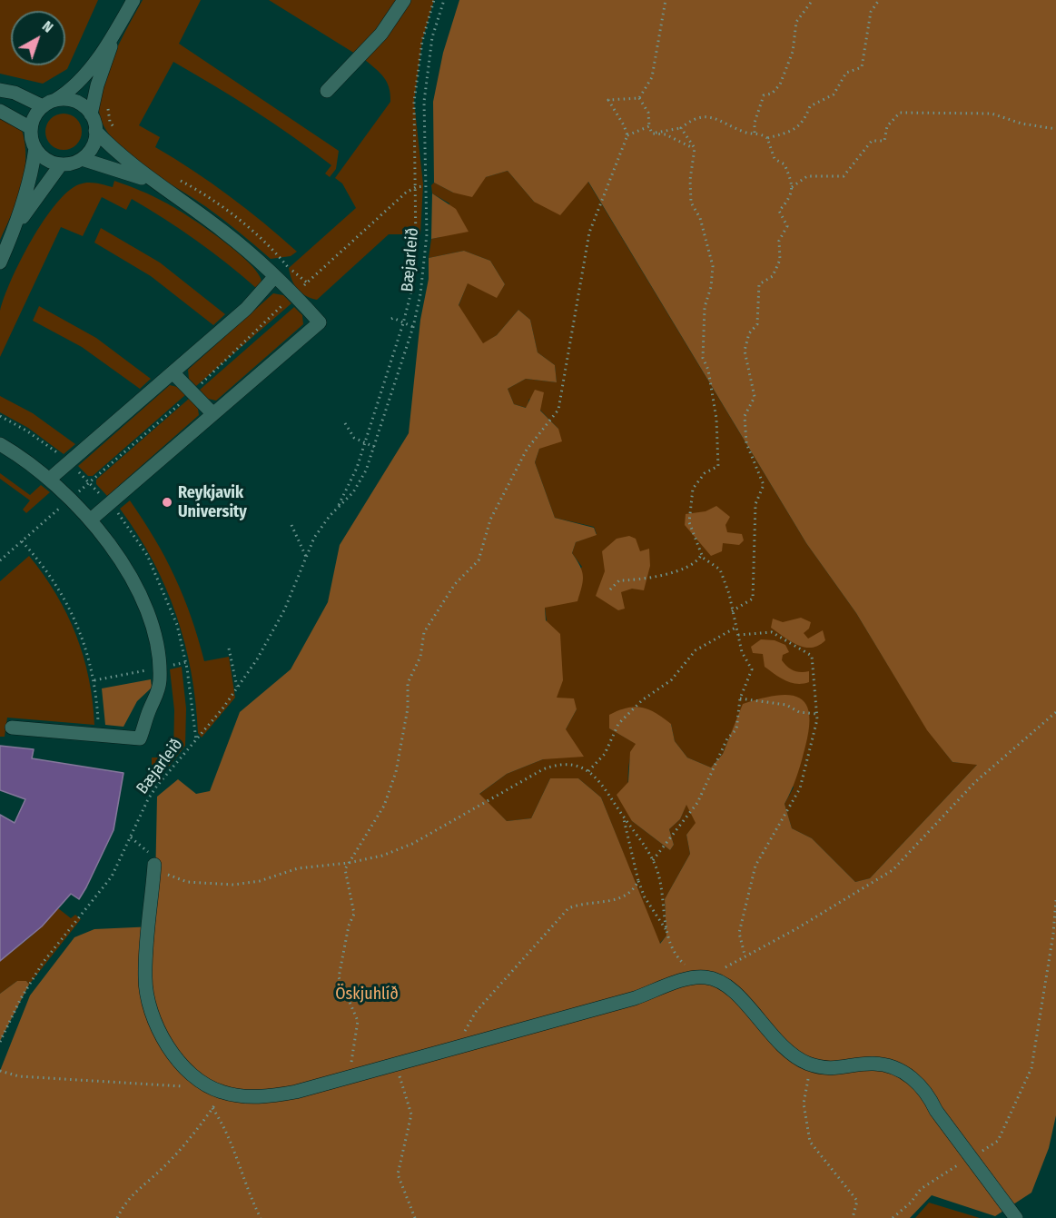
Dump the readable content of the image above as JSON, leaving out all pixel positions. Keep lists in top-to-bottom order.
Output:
{
  "streets": {
    "path": ["Bæjarleið"]
  },
  "parks": ["Öskjuhlíð"],
  "places": ["Reykjavik University"],
  "north": "top right"
}
